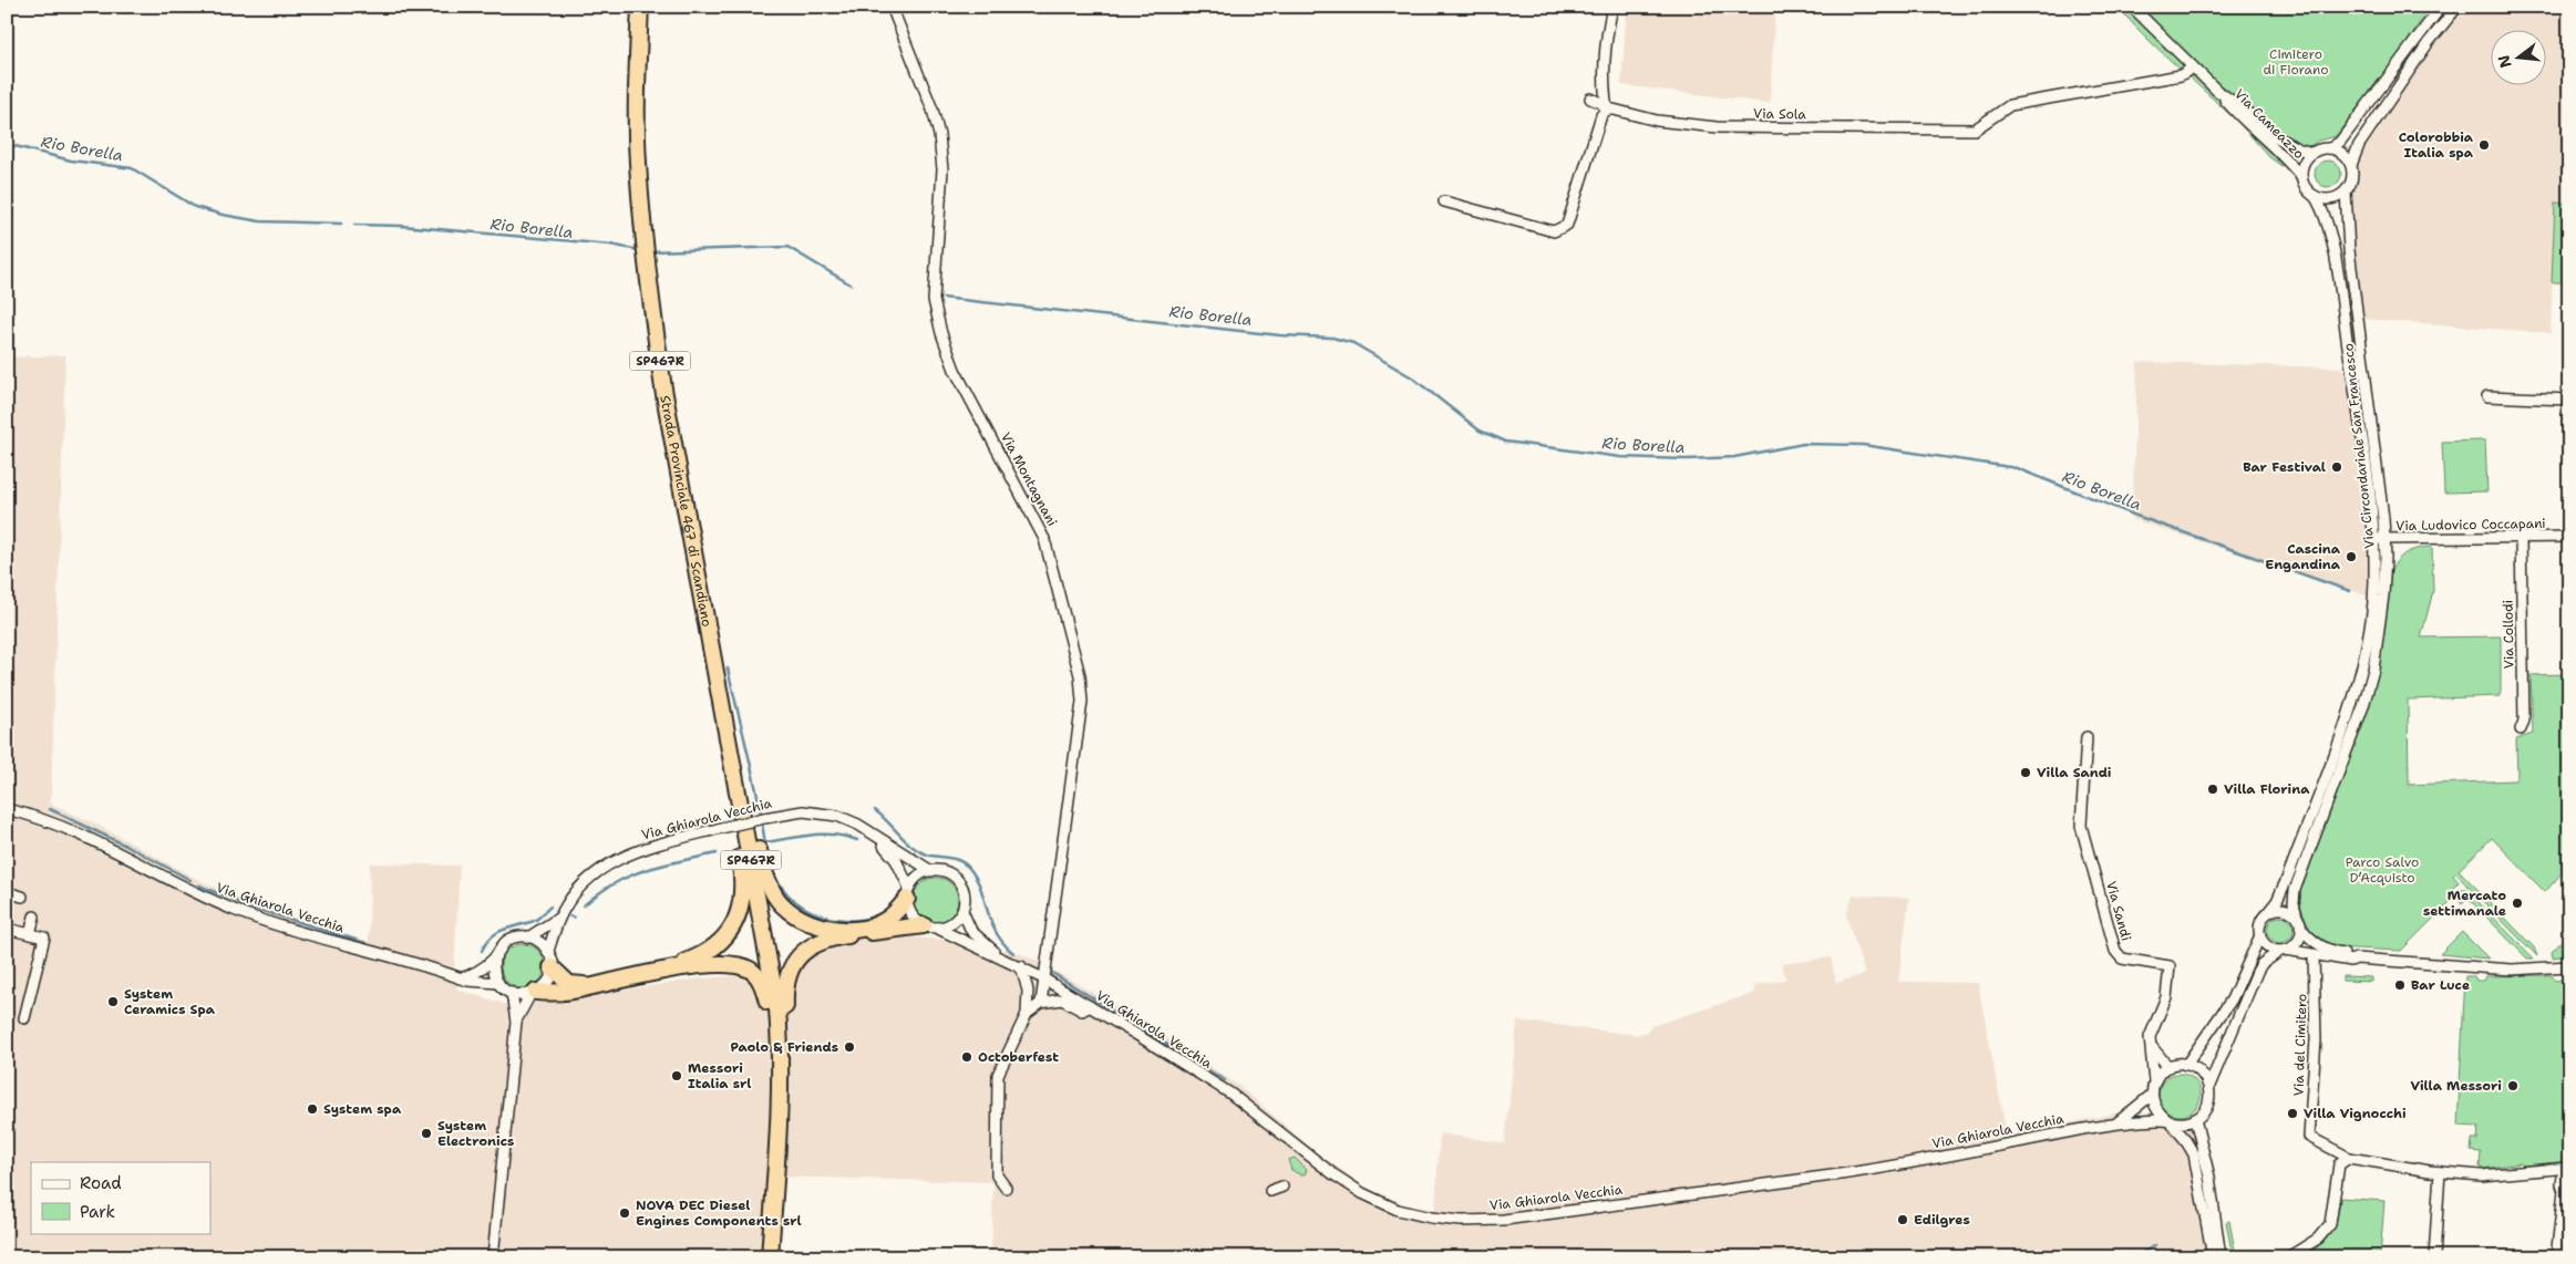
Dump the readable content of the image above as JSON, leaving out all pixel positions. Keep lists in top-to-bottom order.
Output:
{
  "streets": {
    "highway": ["SP467R", "Strada Provinciale 467 di Scandiano"],
    "street": [
      "Via Sola",
      "Via Cameazzo",
      "Via Circondariale San Francesco",
      "Via Montagnani",
      "Via Ludovico Coccapani",
      "Via Collodi",
      "Via Ghiarola Vecchia",
      "Via Sandi",
      "Via del Cimitero"
    ]
  },
  "crossings": [
    ["Via Sola", "Via Cameazzo"],
    ["Via Cameazzo", "Via Circondariale San Francesco"],
    ["Via Circondariale San Francesco", "Via Ludovico Coccapani"],
    ["Via Montagnani", "Via Ghiarola Vecchia"],
    ["Via Ludovico Coccapani", "Via Collodi"],
    ["Via Ghiarola Vecchia", "Via Sandi"]
  ],
  "water": ["Rio Borella"],
  "parks": ["Cimitero di Fiorano", "Parco Salvo D’Acquisto"],
  "places": [
    "Colorobbia Italia spa",
    "Bar Festival",
    "Cascina Engandina",
    "Villa Sandi",
    "Villa Florina",
    "Mercato settimanale",
    "Bar Luce",
    "System Ceramics Spa",
    "Paolo & Friends",
    "Octoberfest",
    "Messori Italia srl",
    "Villa Messori",
    "System spa",
    "Villa Vignocchi",
    "System Electronics",
    "NOVA DEC Diesel Engines Components srl",
    "Edilgres"
  ],
  "legend": ["Road", "Park"],
  "north": "left"
}
